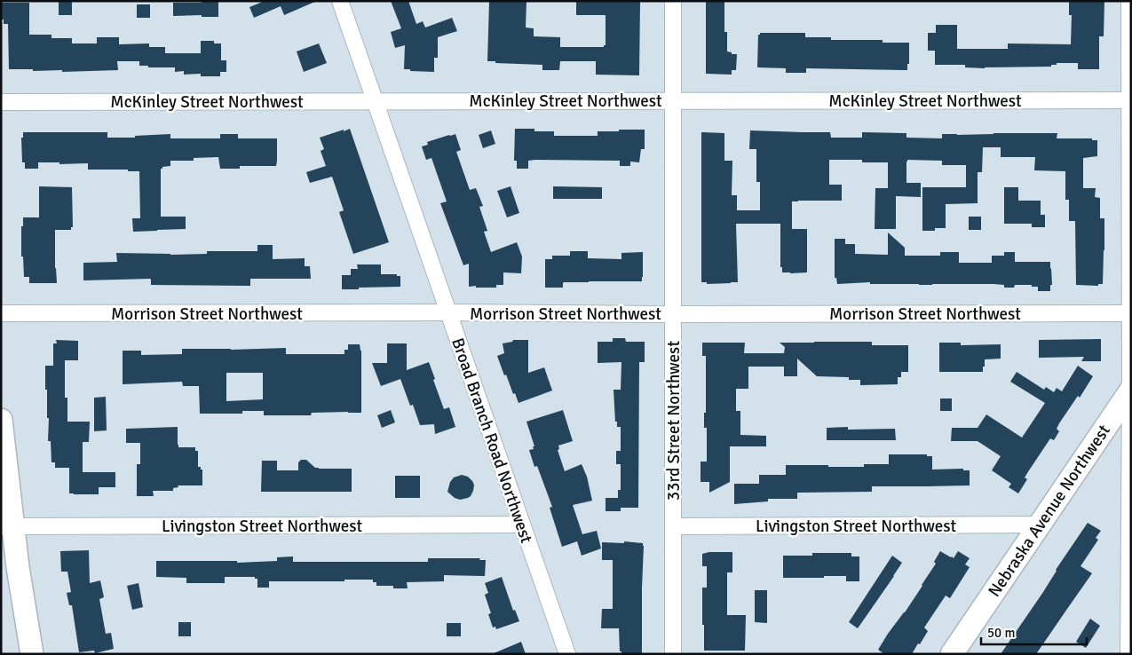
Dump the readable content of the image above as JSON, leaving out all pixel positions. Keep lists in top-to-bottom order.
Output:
{
  "streets": {
    "street": [
      "McKinley Street Northwest",
      "Morrison Street Northwest",
      "33rd Street Northwest",
      "Broad Branch Road Northwest",
      "Nebraska Avenue Northwest",
      "Livingston Street Northwest"
    ]
  },
  "crossings": [
    ["McKinley Street Northwest", "33rd Street Northwest"],
    ["McKinley Street Northwest", "Broad Branch Road Northwest"],
    ["Morrison Street Northwest", "33rd Street Northwest"],
    ["Morrison Street Northwest", "Broad Branch Road Northwest"],
    ["33rd Street Northwest", "Livingston Street Northwest"],
    ["Broad Branch Road Northwest", "Livingston Street Northwest"],
    ["Nebraska Avenue Northwest", "Livingston Street Northwest"]
  ],
  "scale_bar": "50 m"
}
